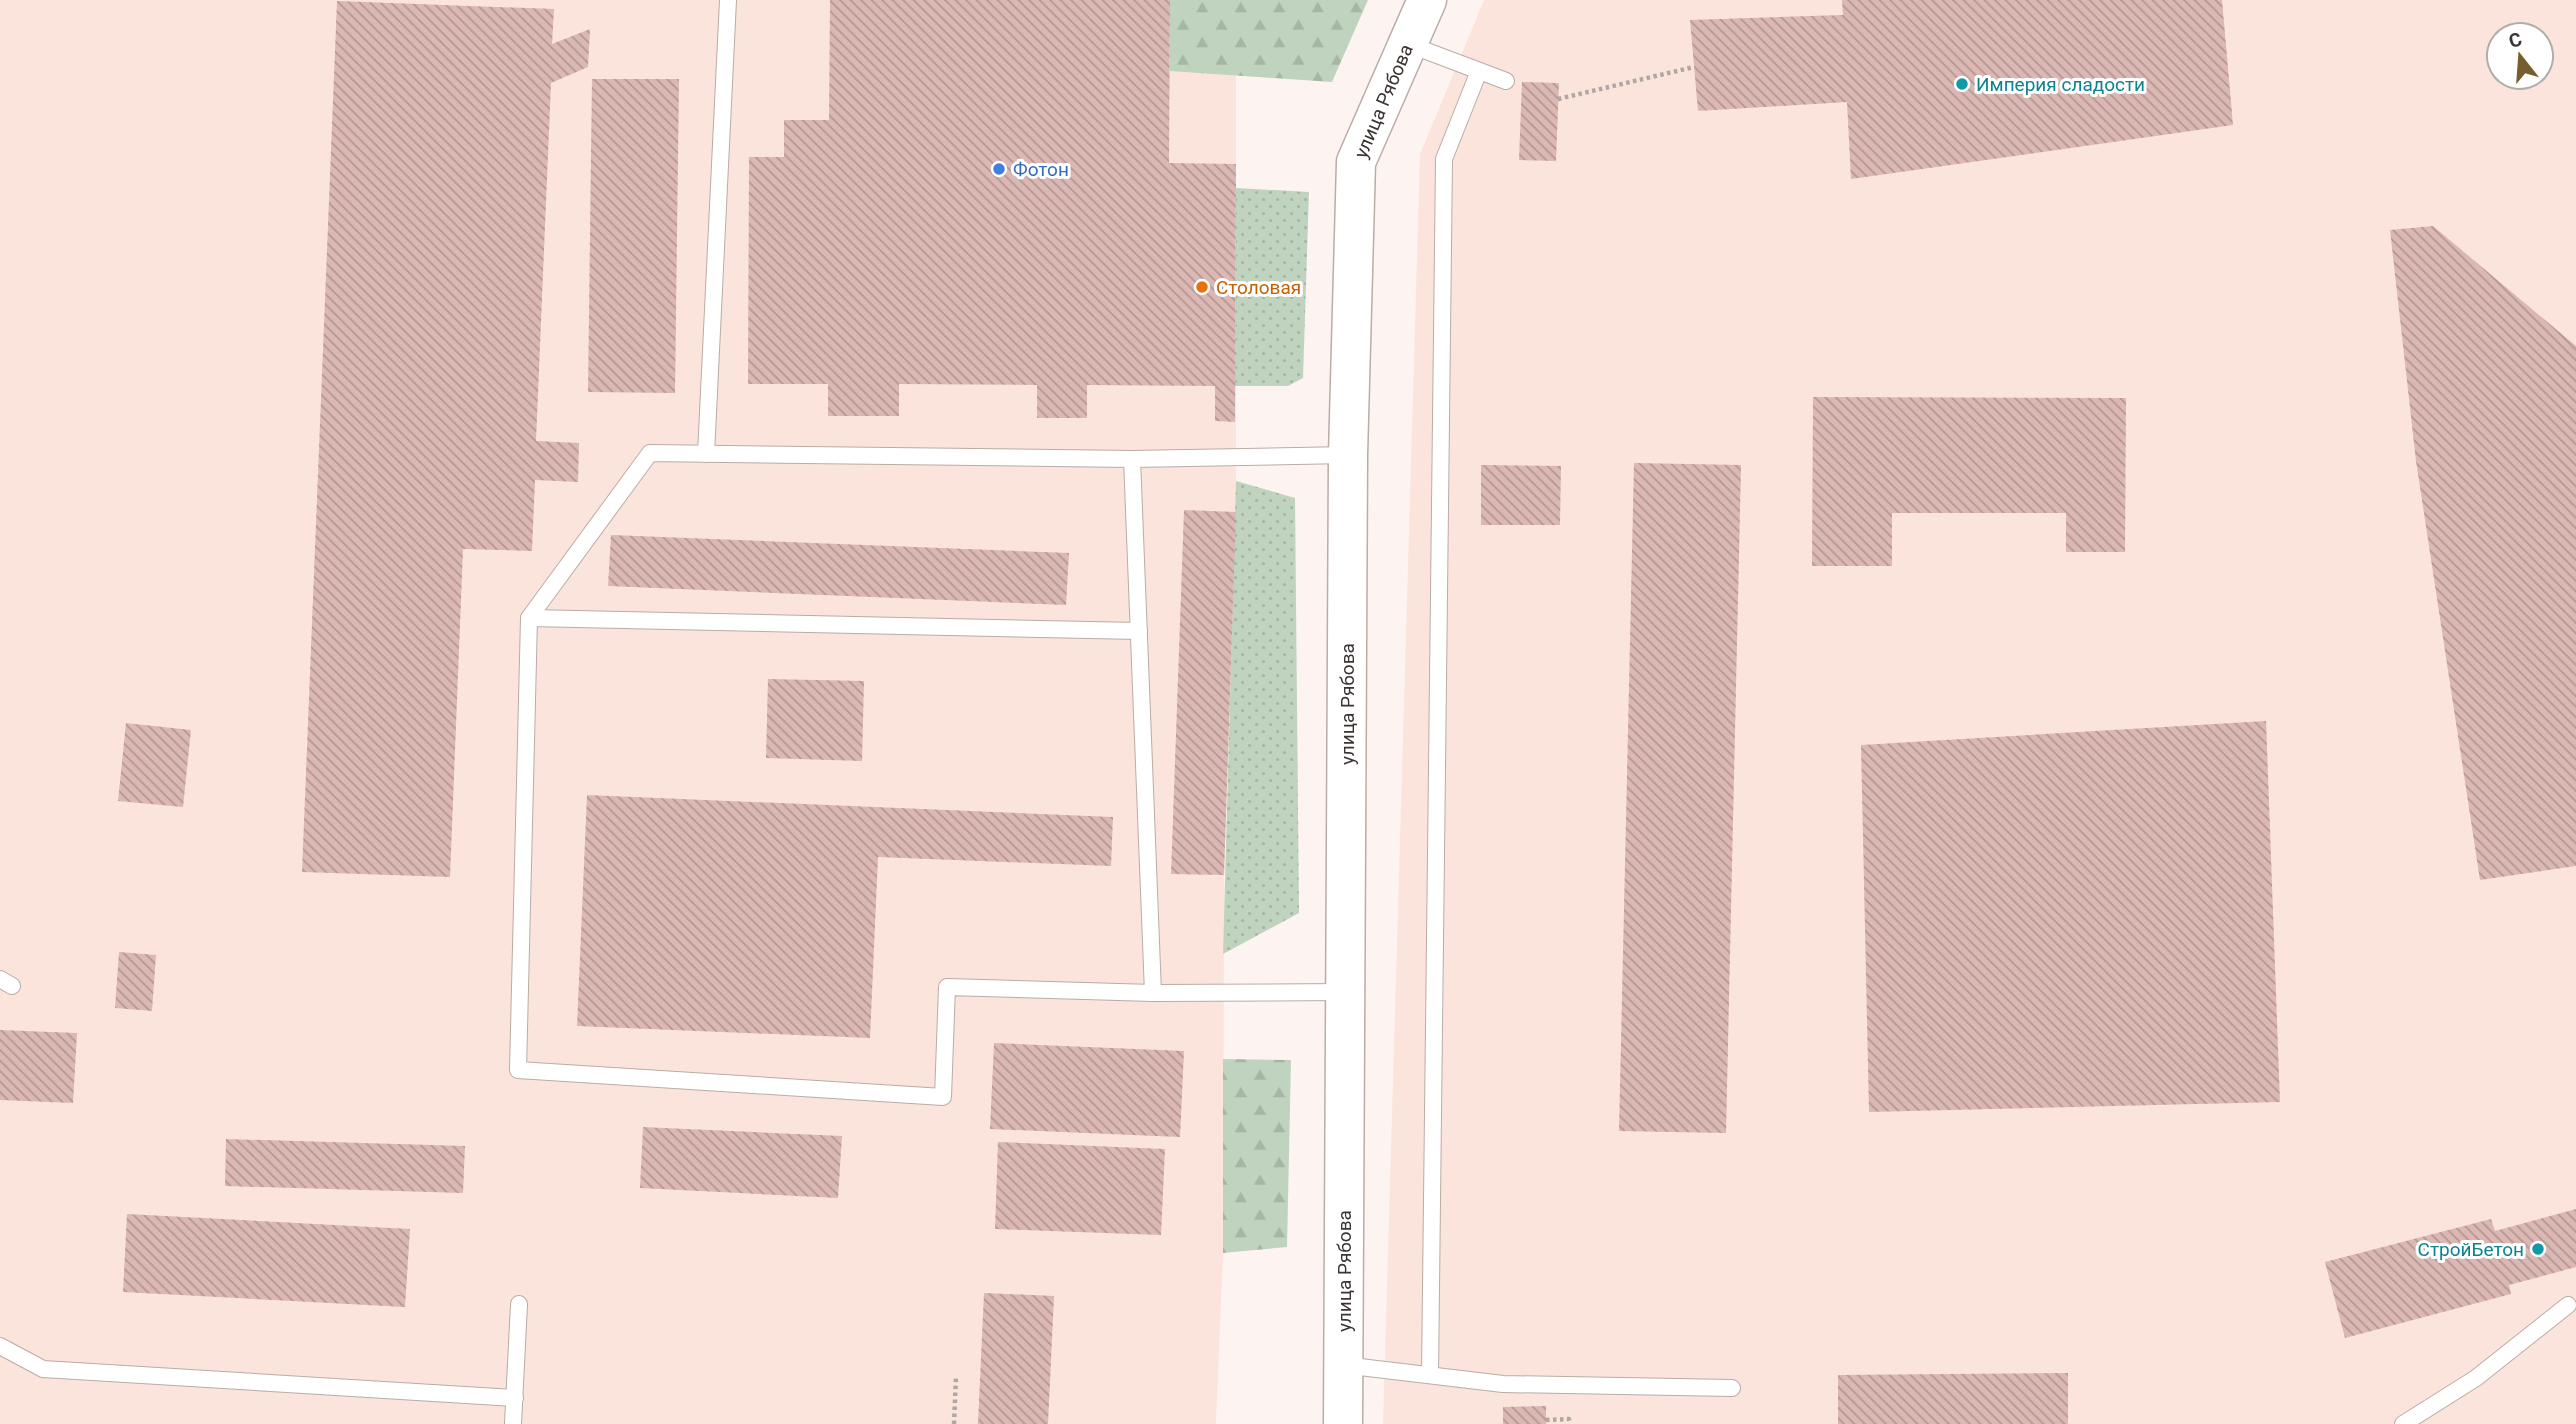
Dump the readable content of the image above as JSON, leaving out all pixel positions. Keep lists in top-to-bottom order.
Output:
{
  "streets": {
    "street": ["улица Рябова"]
  },
  "places": [
    "Империя сладости",
    "Фотон",
    "Столовая",
    "СтройБетон"
  ],
  "north": "top"
}
